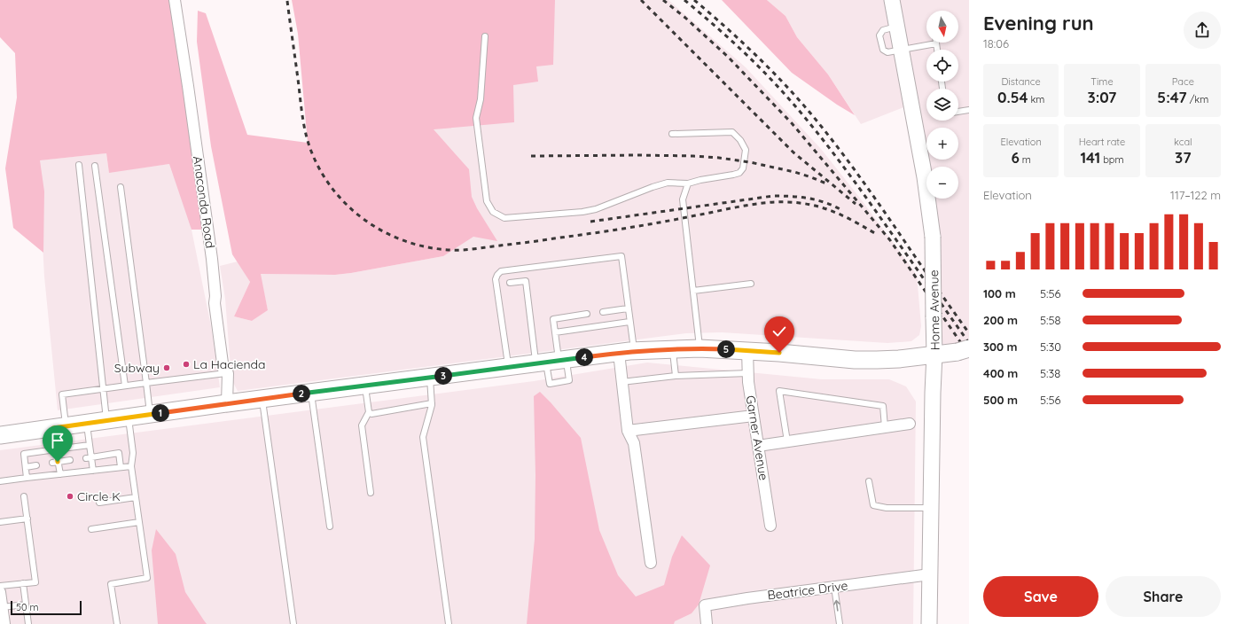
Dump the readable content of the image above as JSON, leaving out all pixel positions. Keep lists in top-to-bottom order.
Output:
{
  "streets": {
    "street": [
      "Anaconda Road",
      "Home Avenue",
      "Garner Avenue",
      "Beatrice Drive"
    ]
  },
  "crossings": [
    ["Home Avenue", "Beatrice Drive"]
  ],
  "places": ["La Hacienda", "Subway", "Circle K"],
  "scale_bar": "50 m",
  "north": "bottom",
  "page": {
    "heading": ["Evening run", "18:06"],
    "map_buttons": ["+", "−"],
    "stats": [
      ["Distance", "0.54 km"],
      ["Time", "3:07"],
      ["Pace", "5:47 /km"],
      ["Elevation", "6 m"],
      ["Heart rate", "141 bpm"],
      ["kcal", "37"]
    ],
    "chart": ["Elevation", "117–122 m"],
    "list": [
      {
        "name": "100 m",
        "note": "5:56"
      },
      {
        "name": "200 m",
        "note": "5:58"
      },
      {
        "name": "300 m",
        "note": "5:30"
      },
      {
        "name": "400 m",
        "note": "5:38"
      },
      {
        "name": "500 m",
        "note": "5:56"
      }
    ],
    "pins": [
      "5",
      "4",
      "3",
      "2",
      "1"
    ],
    "buttons": ["Save", "Share"],
    "scale": "50 m"
  }
}
